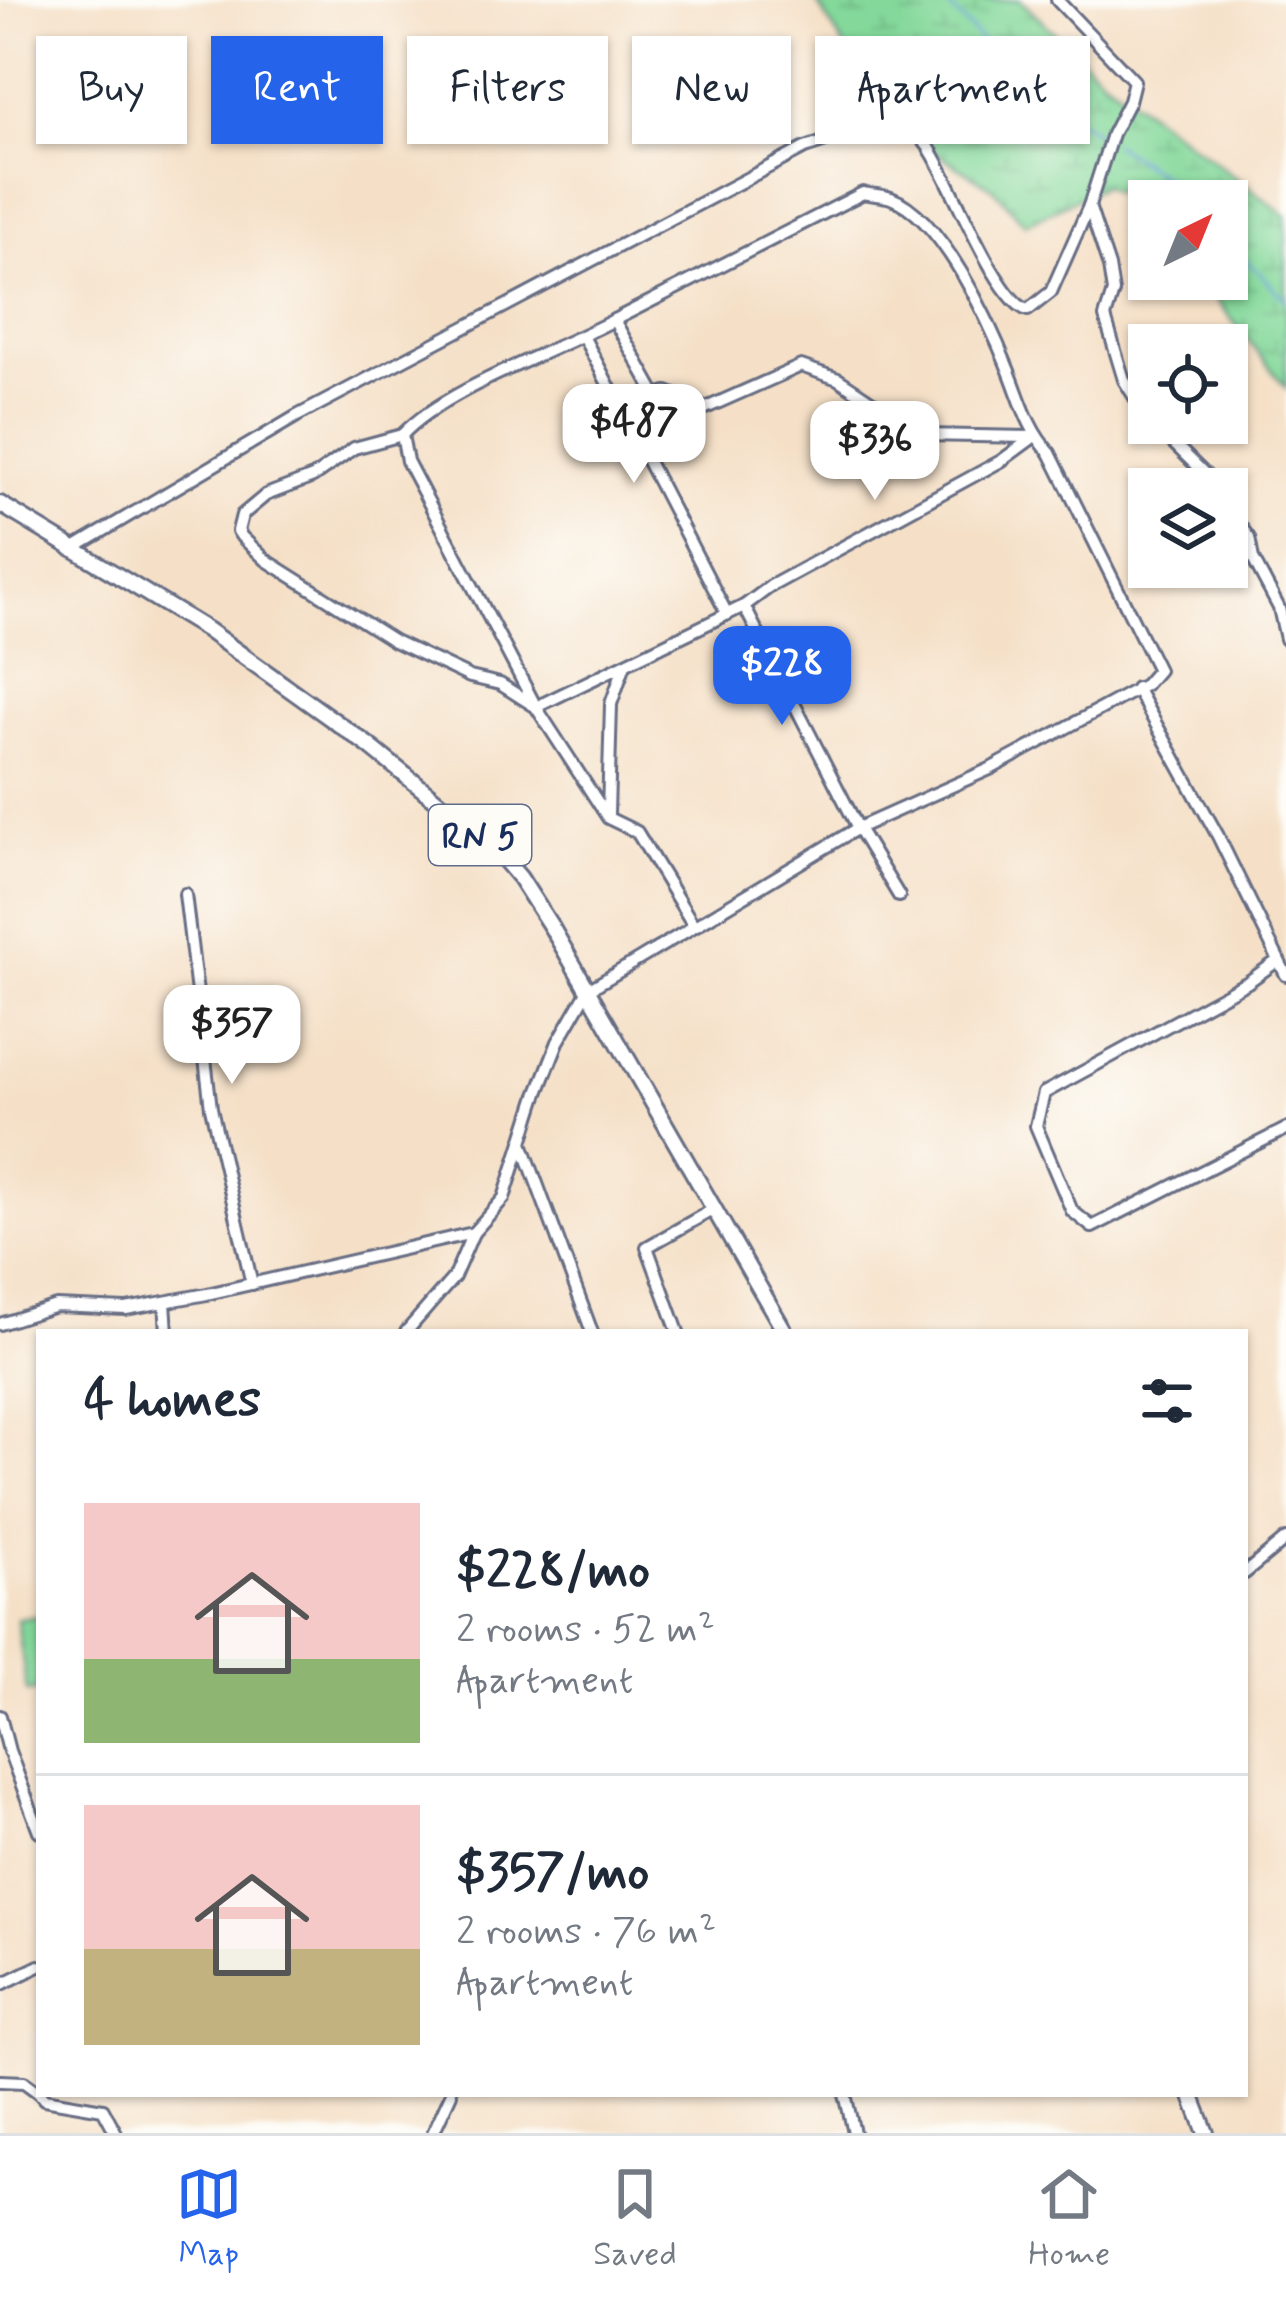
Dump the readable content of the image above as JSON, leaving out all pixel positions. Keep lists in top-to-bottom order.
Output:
{
  "streets": {
    "main road": ["RN 5"]
  },
  "north": "top right",
  "page": {
    "chip": [
      "Buy",
      "Rent",
      "Filters",
      "New",
      "Apartment"
    ],
    "price": [
      "$487",
      "$336",
      "$228",
      "$357"
    ],
    "heading": "4 homes",
    "list": [
      {
        "name": "$228/mo",
        "note": "2 rooms · 52 m² · Apartment"
      },
      {
        "name": "$357/mo",
        "note": "2 rooms · 76 m² · Apartment"
      }
    ],
    "tabs": ["Map", "Saved", "Home"]
  }
}
